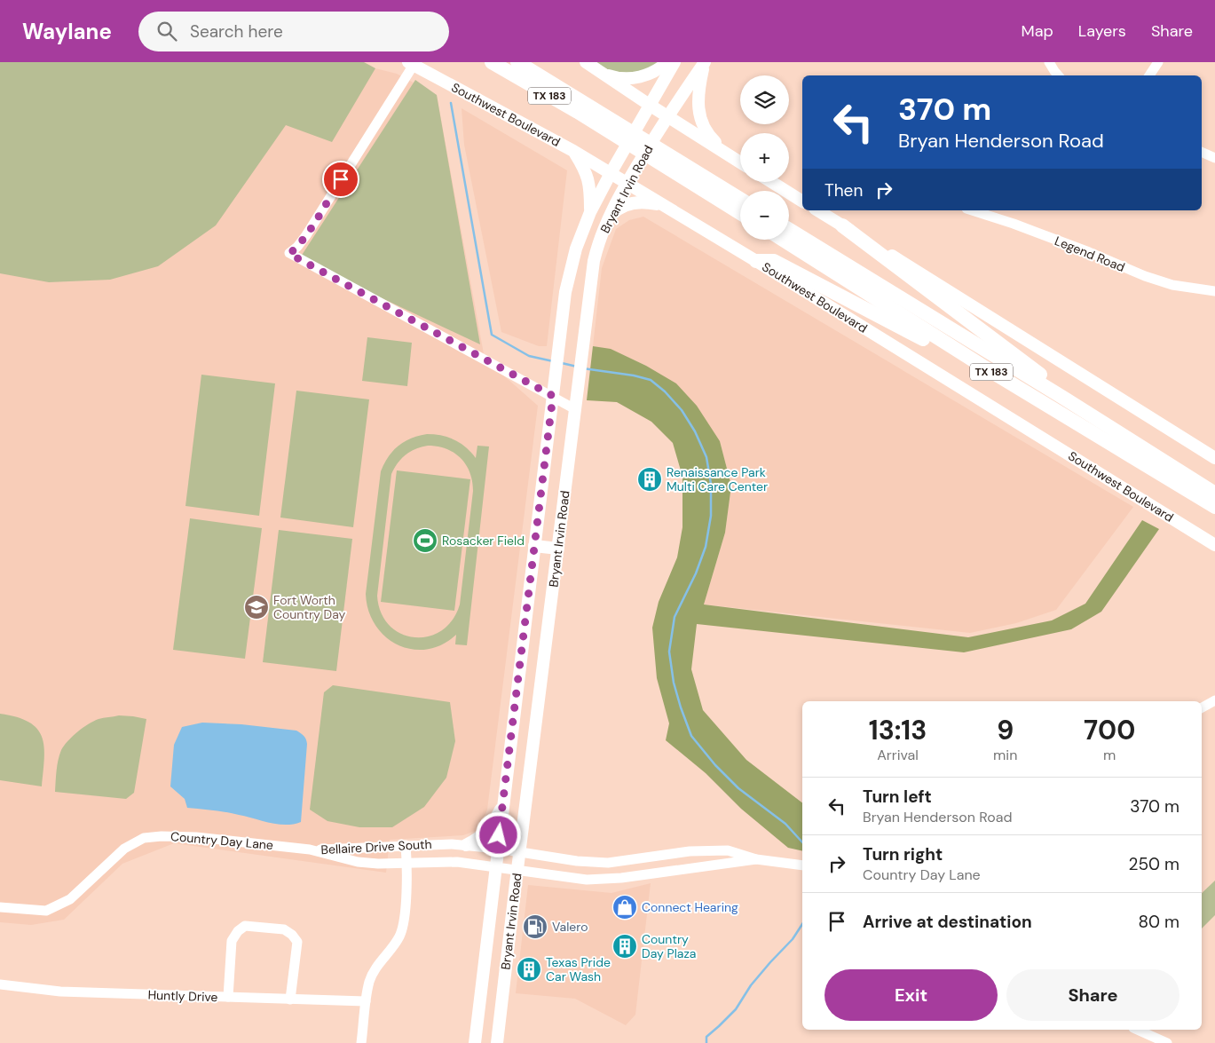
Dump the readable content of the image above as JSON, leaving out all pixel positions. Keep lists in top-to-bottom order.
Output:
{
  "streets": {
    "highway": ["TX 183"],
    "main road": ["Southwest Boulevard", "Bryant Irvin Road"],
    "street": [
      "Legend Road",
      "Country Day Lane",
      "Bellaire Drive South",
      "Huntly Drive"
    ]
  },
  "crossings": [
    ["Southwest Boulevard", "Bryant Irvin Road"],
    ["Bryant Irvin Road", "Bellaire Drive South"],
    ["Country Day Lane", "Bellaire Drive South"]
  ],
  "places": {
    "building": ["Renaissance Park Multi Care Center", "Country Day Plaza", "Texas Pride Car Wash"],
    "sports": ["Rosacker Field"],
    "school or university": ["Fort Worth Country Day"],
    "shop": ["Connect Hearing"],
    "fuel station": ["Valero"]
  },
  "page": {
    "header": "Waylane",
    "search": "Search here",
    "nav": ["Map", "Layers", "Share"],
    "map_buttons": ["+", "−"],
    "turn": ["370 m", "Bryan Henderson Road"],
    "then": "Then",
    "eta": [
      "13:13",
      "Arrival",
      "9",
      "min",
      "700",
      "m"
    ],
    "list": [
      {
        "name": "Turn left",
        "note": "Bryan Henderson Road",
        "value": "370 m"
      },
      {
        "name": "Turn right",
        "note": "Country Day Lane",
        "value": "250 m"
      },
      {
        "name": "Arrive at destination",
        "value": "80 m"
      }
    ],
    "buttons": ["Exit", "Share"]
  }
}
